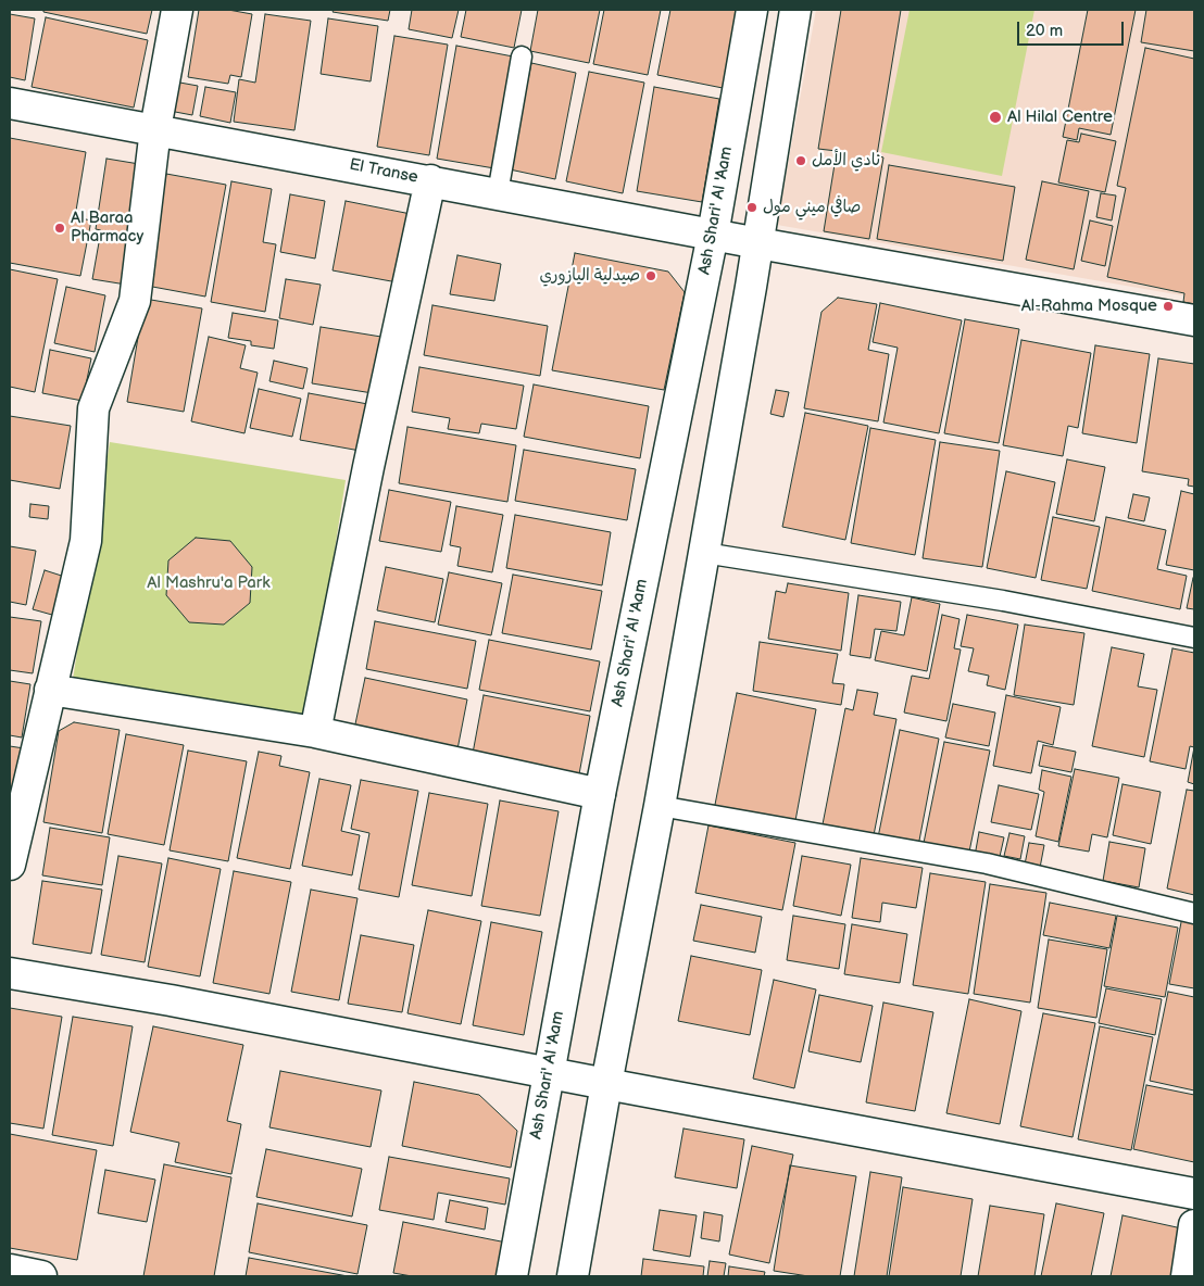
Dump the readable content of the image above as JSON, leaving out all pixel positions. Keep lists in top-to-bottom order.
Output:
{
  "streets": {
    "street": ["El Transe", "Ash Shari' Al 'Aam"]
  },
  "crossings": [
    ["El Transe", "Ash Shari' Al 'Aam"]
  ],
  "parks": ["Al Mashru'a Park"],
  "places": [
    "Al Hilal Centre",
    "نادي الأمل",
    "صافي ميني مول",
    "Al Baraa Pharmacy",
    "صيدلية اليازوري",
    "Al-Rahma Mosque"
  ],
  "scale_bar": "20 m"
}
